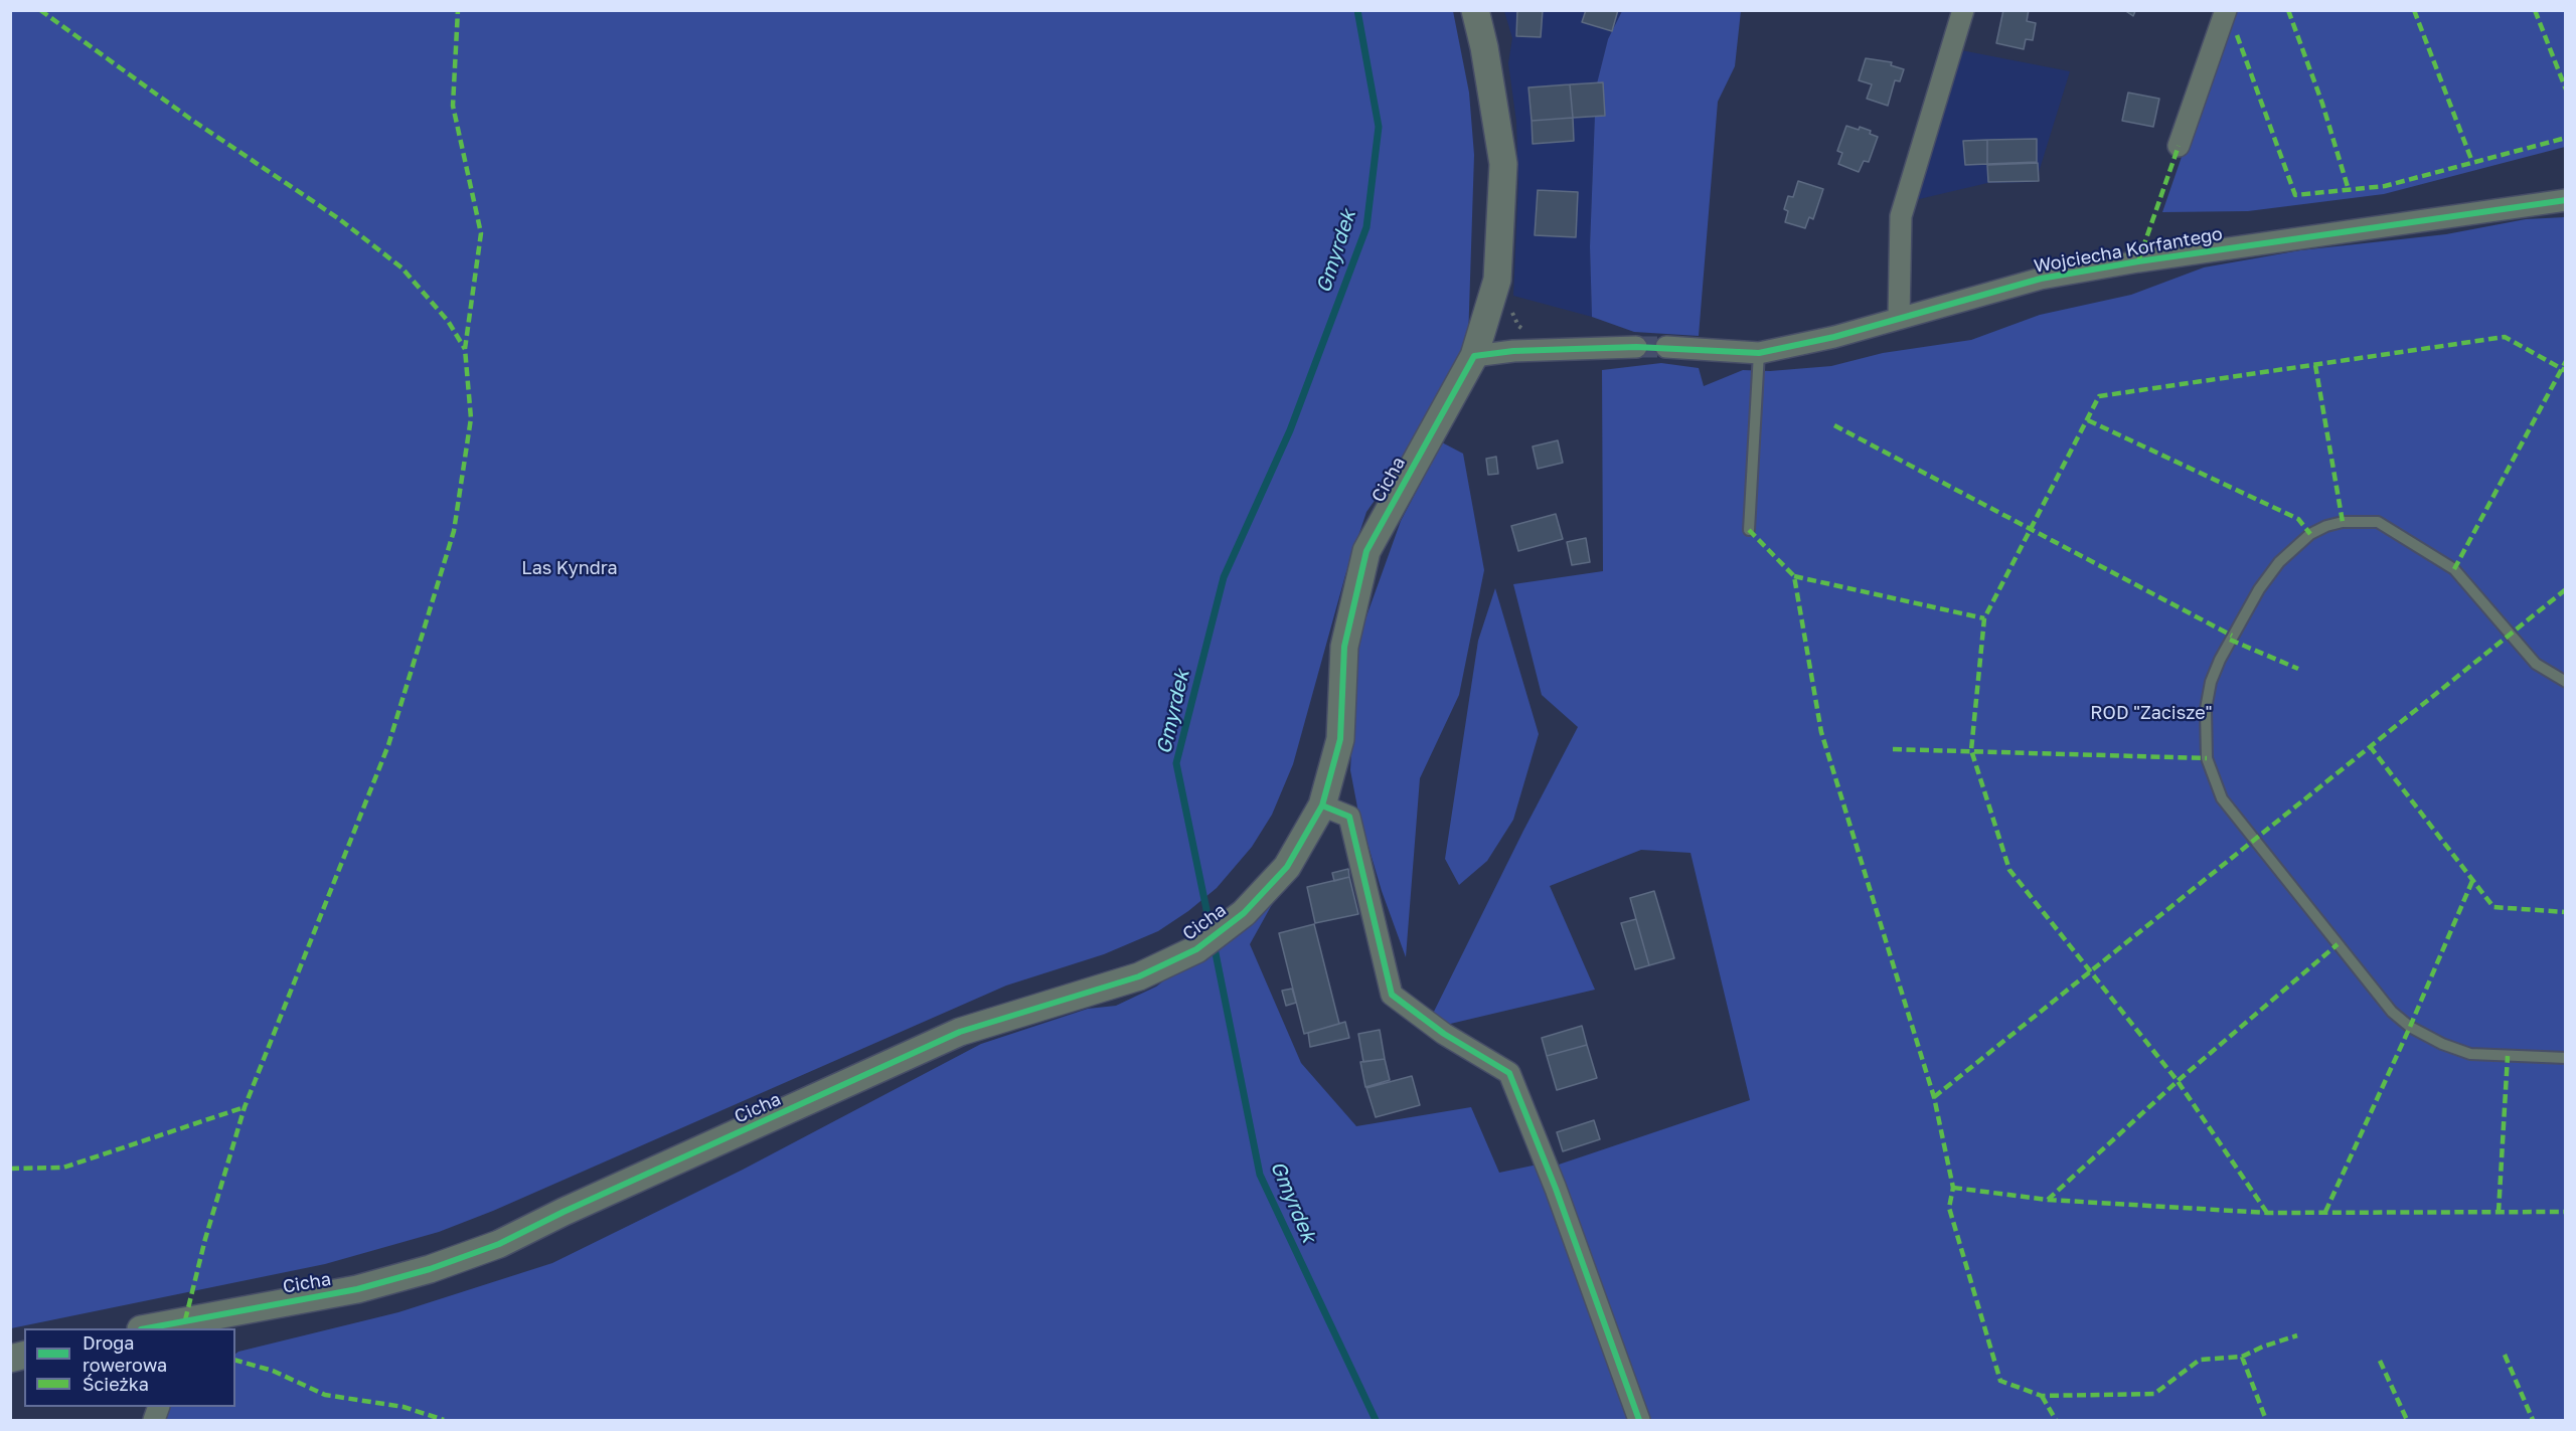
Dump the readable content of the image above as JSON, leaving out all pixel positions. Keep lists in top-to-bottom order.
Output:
{
  "streets": {
    "street": ["Wojciecha Korfantego", "Cicha"]
  },
  "water": ["Gmyrdek"],
  "parks": ["Las Kyndra", "ROD \"Zacisze\""],
  "legend": ["Droga rowerowa", "Ścieżka"]
}
